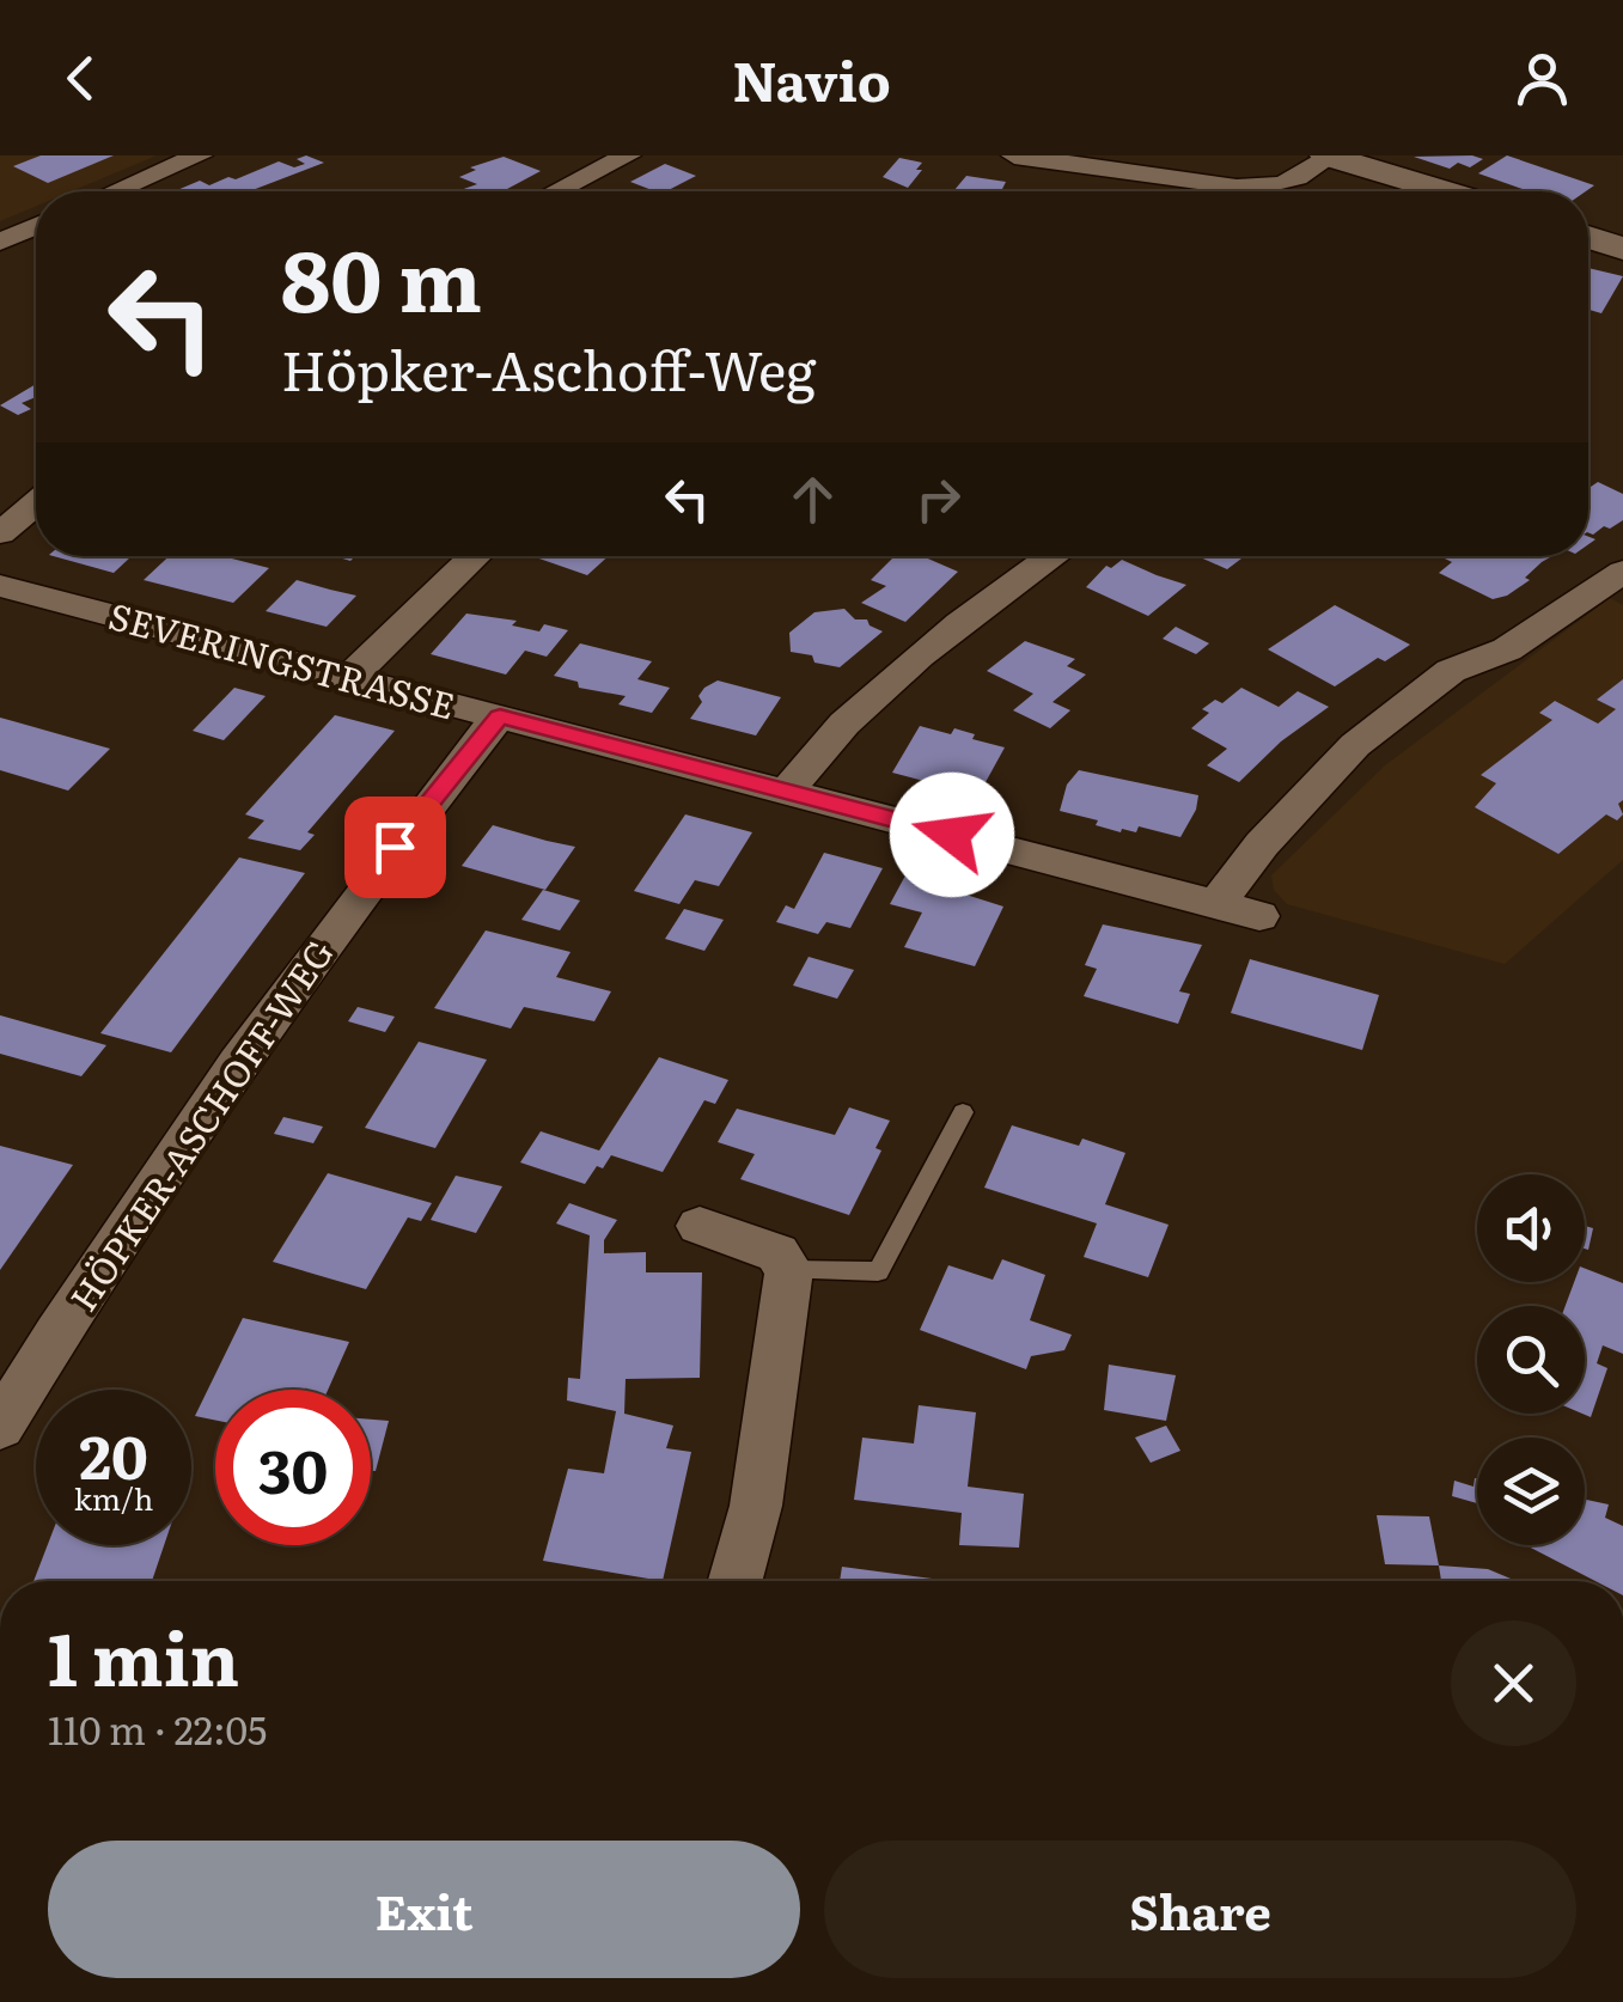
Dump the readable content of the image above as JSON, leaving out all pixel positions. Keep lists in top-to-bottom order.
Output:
{
  "streets": {
    "street": ["SEVERINGSTRASSE", "HÖPKER-ASCHOFF-WEG"]
  },
  "crossings": [
    ["SEVERINGSTRASSE", "HÖPKER-ASCHOFF-WEG"]
  ],
  "page": {
    "header": "Navio",
    "turn": ["80 m", "Höpker-Aschoff-Weg"],
    "speed": "20 km/h",
    "limit": "30",
    "heading": ["1 min", "110 m · 22:05"],
    "buttons": ["Exit", "Share"]
  }
}
